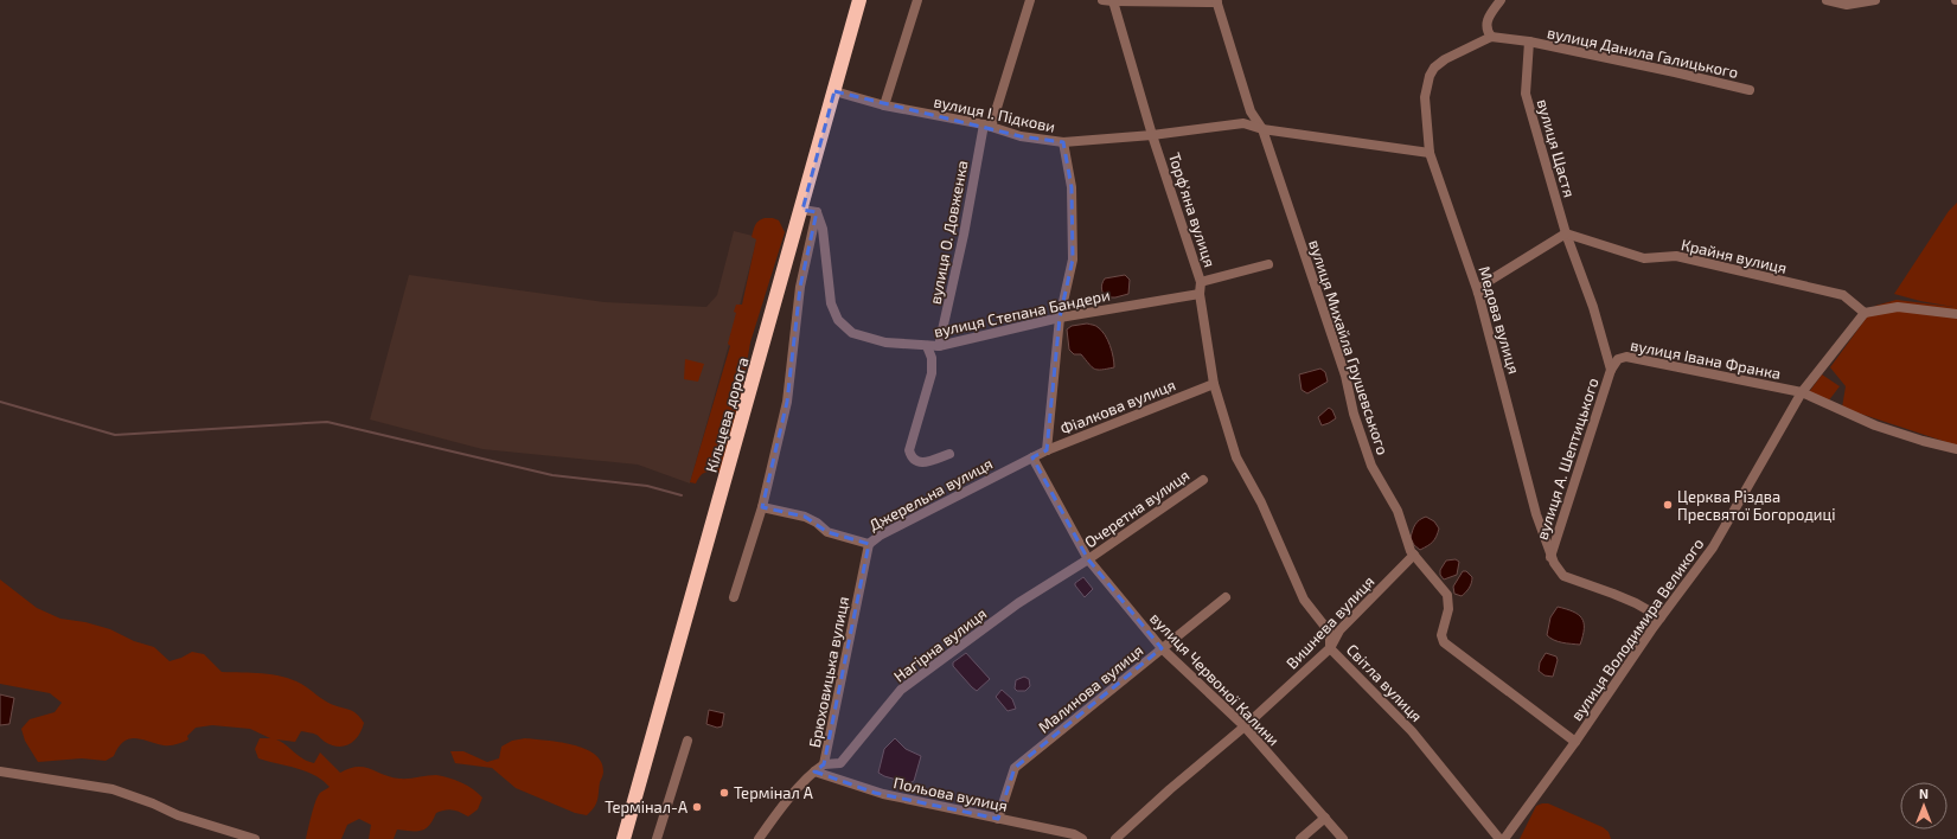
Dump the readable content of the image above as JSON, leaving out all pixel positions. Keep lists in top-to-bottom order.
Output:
{
  "streets": {
    "highway": ["Кільцева дорога"],
    "street": [
      "вулиця Данила Галицького",
      "вулиця І. Підкови",
      "вулиця Щастя",
      "Торф'яна вулиця",
      "вулиця О. Довженка",
      "Крайня вулиця",
      "вулиця Степана Бандери",
      "Медова вулиця",
      "вулиця Михайла Грушевського",
      "вулиця Івана Франка",
      "Фіалкова вулиця",
      "вулиця А. Шептицького",
      "Джерельна вулиця",
      "Очеретна вулиця",
      "Вишнева вулиця",
      "вулиця Володимира Великого",
      "Нагірна вулиця",
      "Брюховицька вулиця",
      "вулиця Червоної Калини",
      "Світла вулиця",
      "Малинова вулиця",
      "Польова вулиця"
    ]
  },
  "crossings": [
    ["вулиця Данила Галицького", "вулиця Щастя"],
    ["вулиця І. Підкови", "Торф'яна вулиця"],
    ["вулиця І. Підкови", "вулиця О. Довженка"],
    ["вулиця І. Підкови", "Медова вулиця"],
    ["вулиця І. Підкови", "вулиця Михайла Грушевського"],
    ["вулиця І. Підкови", "Кільцева дорога"],
    ["вулиця Щастя", "Крайня вулиця"],
    ["вулиця Щастя", "вулиця Івана Франка"],
    ["вулиця Щастя", "вулиця А. Шептицького"],
    ["Торф'яна вулиця", "вулиця Степана Бандери"],
    ["Торф'яна вулиця", "Фіалкова вулиця"],
    ["Торф'яна вулиця", "Світла вулиця"],
    ["вулиця О. Довженка", "вулиця Степана Бандери"],
    ["Крайня вулиця", "вулиця Володимира Великого"],
    ["Медова вулиця", "вулиця А. Шептицького"],
    ["Медова вулиця", "вулиця Володимира Великого"],
    ["вулиця Михайла Грушевського", "Вишнева вулиця"],
    ["вулиця Михайла Грушевського", "вулиця Володимира Великого"],
    ["вулиця Івана Франка", "вулиця А. Шептицького"],
    ["вулиця Івана Франка", "вулиця Володимира Великого"],
    ["Фіалкова вулиця", "Джерельна вулиця"],
    ["Фіалкова вулиця", "вулиця Червоної Калини"],
    ["Джерельна вулиця", "Брюховицька вулиця"],
    ["Джерельна вулиця", "вулиця Червоної Калини"],
    ["Очеретна вулиця", "Нагірна вулиця"],
    ["Очеретна вулиця", "вулиця Червоної Калини"],
    ["Вишнева вулиця", "вулиця Червоної Калини"],
    ["Вишнева вулиця", "Світла вулиця"],
    ["Нагірна вулиця", "Брюховицька вулиця"],
    ["Нагірна вулиця", "вулиця Червоної Калини"],
    ["Брюховицька вулиця", "Польова вулиця"],
    ["вулиця Червоної Калини", "Малинова вулиця"],
    ["Малинова вулиця", "Польова вулиця"]
  ],
  "places": ["Церква Різдва Пресвятої Богородиці", "Термінал А", "Термінал-А"],
  "north": "top"
}
